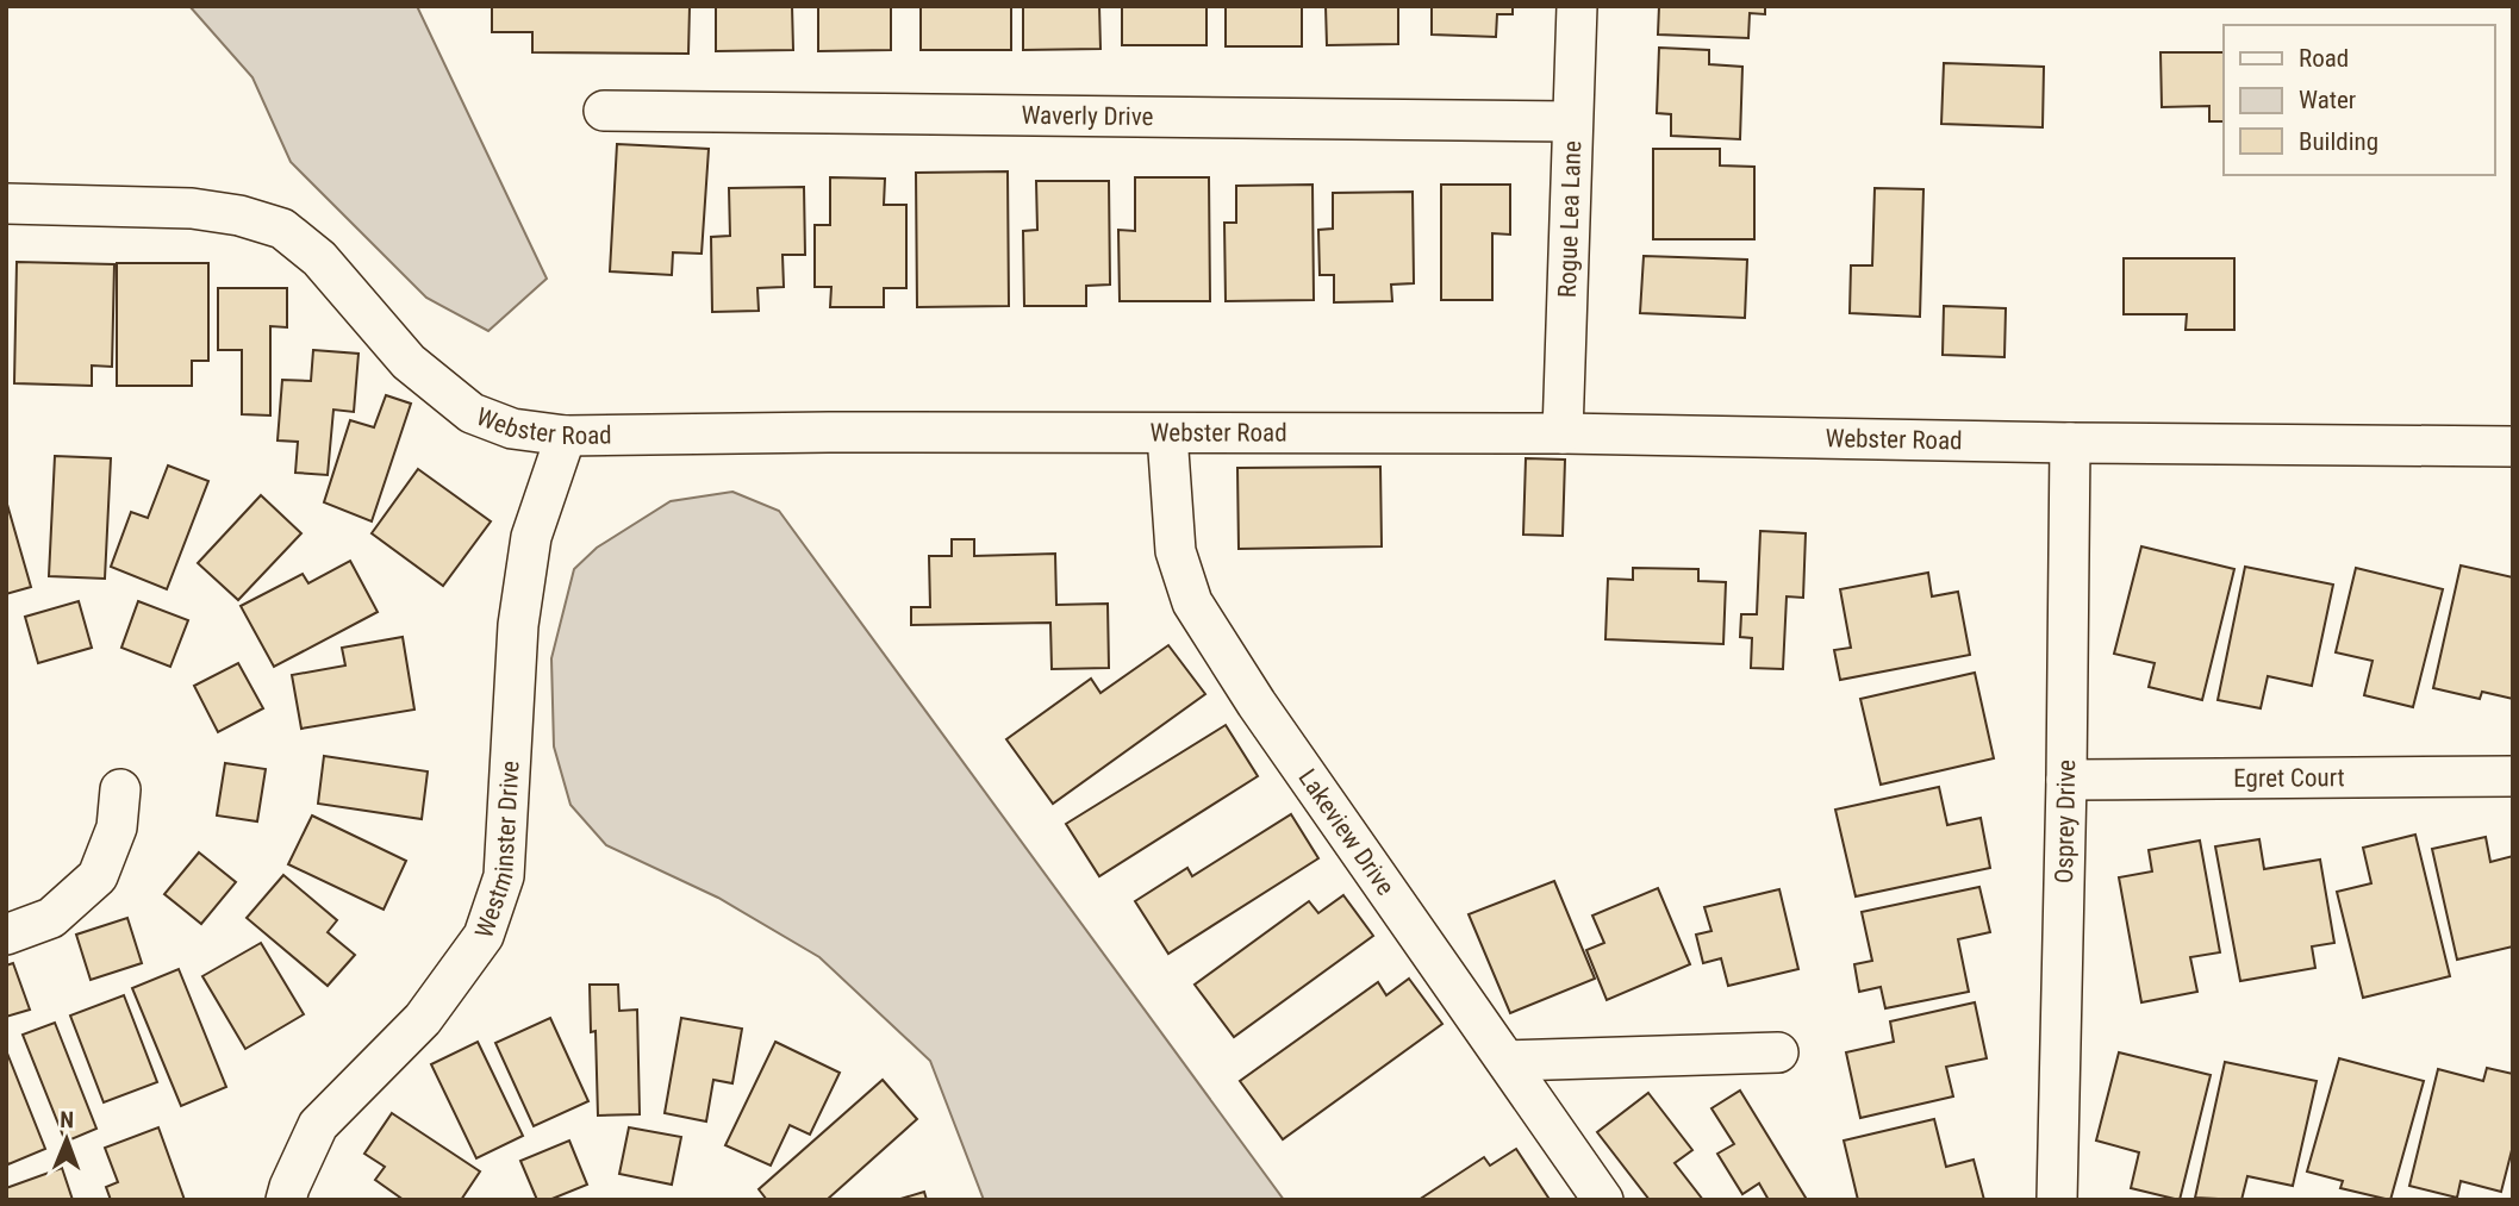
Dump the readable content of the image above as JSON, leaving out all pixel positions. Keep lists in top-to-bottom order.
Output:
{
  "streets": {
    "street": [
      "Waverly Drive",
      "Rogue Lea Lane",
      "Webster Road",
      "Egret Court",
      "Osprey Drive",
      "Lakeview Drive",
      "Westminster Drive"
    ]
  },
  "crossings": [
    ["Waverly Drive", "Rogue Lea Lane"],
    ["Rogue Lea Lane", "Webster Road"],
    ["Webster Road", "Osprey Drive"],
    ["Webster Road", "Lakeview Drive"],
    ["Webster Road", "Westminster Drive"],
    ["Egret Court", "Osprey Drive"]
  ],
  "legend": ["Road", "Water", "Building"],
  "north": "top"
}
